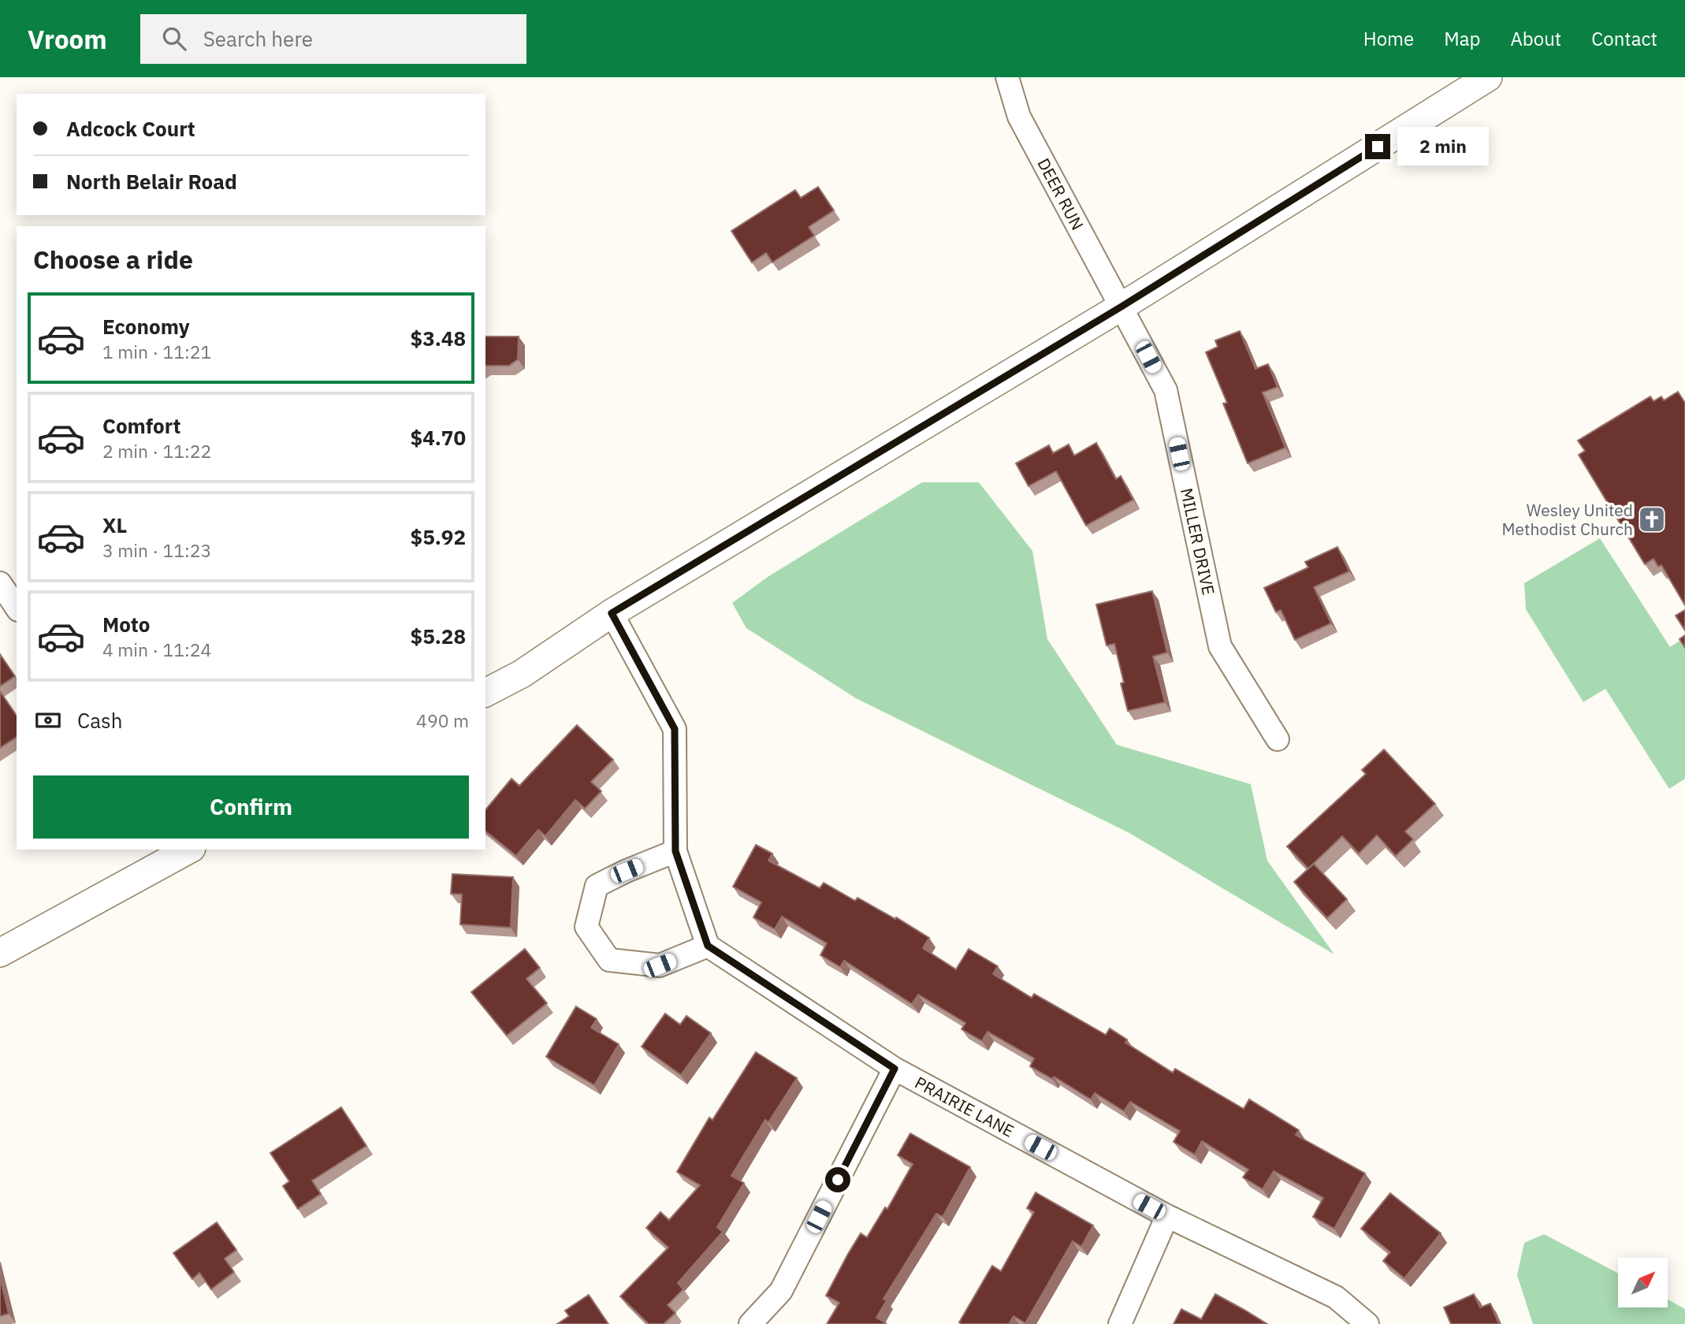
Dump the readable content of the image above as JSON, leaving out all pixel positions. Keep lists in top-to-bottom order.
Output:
{
  "streets": {
    "street": ["DEER RUN", "MILLER DRIVE", "PRAIRIE LANE"]
  },
  "crossings": [
    ["DEER RUN", "MILLER DRIVE"]
  ],
  "places": {
    "church": ["Wesley United Methodist Church"]
  },
  "north": "top right",
  "page": {
    "header": "Vroom",
    "search": "Search here",
    "nav": [
      "Home",
      "Map",
      "About",
      "Contact"
    ],
    "banner": ["Adcock Court", "North Belair Road"],
    "bubble": "2 min",
    "heading": "Choose a ride",
    "list": [
      {
        "name": "Economy",
        "note": "1 min · 11:21",
        "value": "$3.48"
      },
      {
        "name": "Comfort",
        "note": "2 min · 11:22",
        "value": "$4.70"
      },
      {
        "name": "XL",
        "note": "3 min · 11:23",
        "value": "$5.92"
      },
      {
        "name": "Moto",
        "note": "4 min · 11:24",
        "value": "$5.28"
      }
    ],
    "pay": ["Cash", "490 m"],
    "buttons": "Confirm"
  }
}
